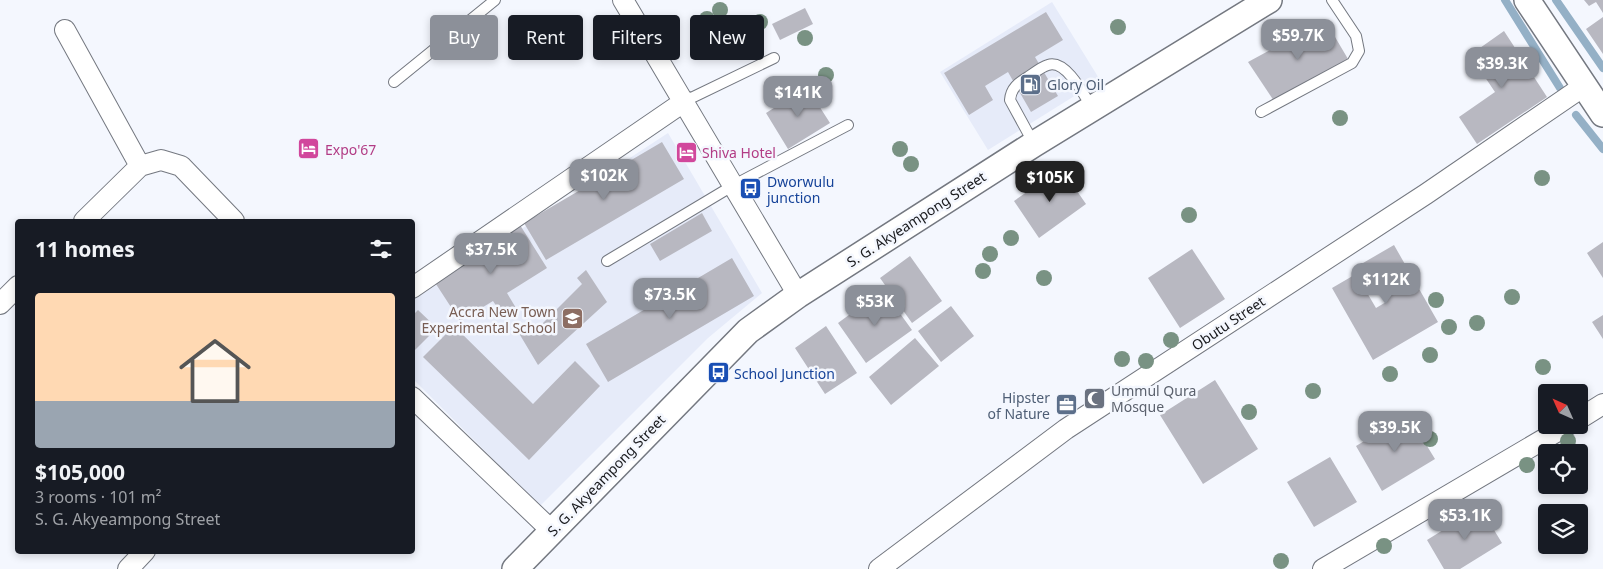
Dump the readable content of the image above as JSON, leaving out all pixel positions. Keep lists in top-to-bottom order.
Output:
{
  "streets": {
    "street": ["S. G. Akyeampong Street", "Obutu Street"]
  },
  "places": {
    "fuel station": ["Glory Oil"],
    "hotel": ["Expo'67", "Shiva Hotel"],
    "bus stop": ["Dworwulu junction", "School Junction"],
    "school or university": ["Accra New Town Experimental School"],
    "mosque": ["Ummul Qura Mosque"],
    "office": ["Hipster of Nature"]
  },
  "north": "top left",
  "page": {
    "chip": [
      "Buy",
      "Rent",
      "Filters",
      "New"
    ],
    "price": [
      "$59.7K",
      "$39.3K",
      "$141K",
      "$102K",
      "$105K",
      "$37.5K",
      "$112K",
      "$73.5K",
      "$53K",
      "$39.5K",
      "$53.1K"
    ],
    "heading": "11 homes",
    "list": [
      {
        "name": "$105,000",
        "note": "3 rooms · 101 m² · S. G. Akyeampong Street"
      }
    ]
  }
}
